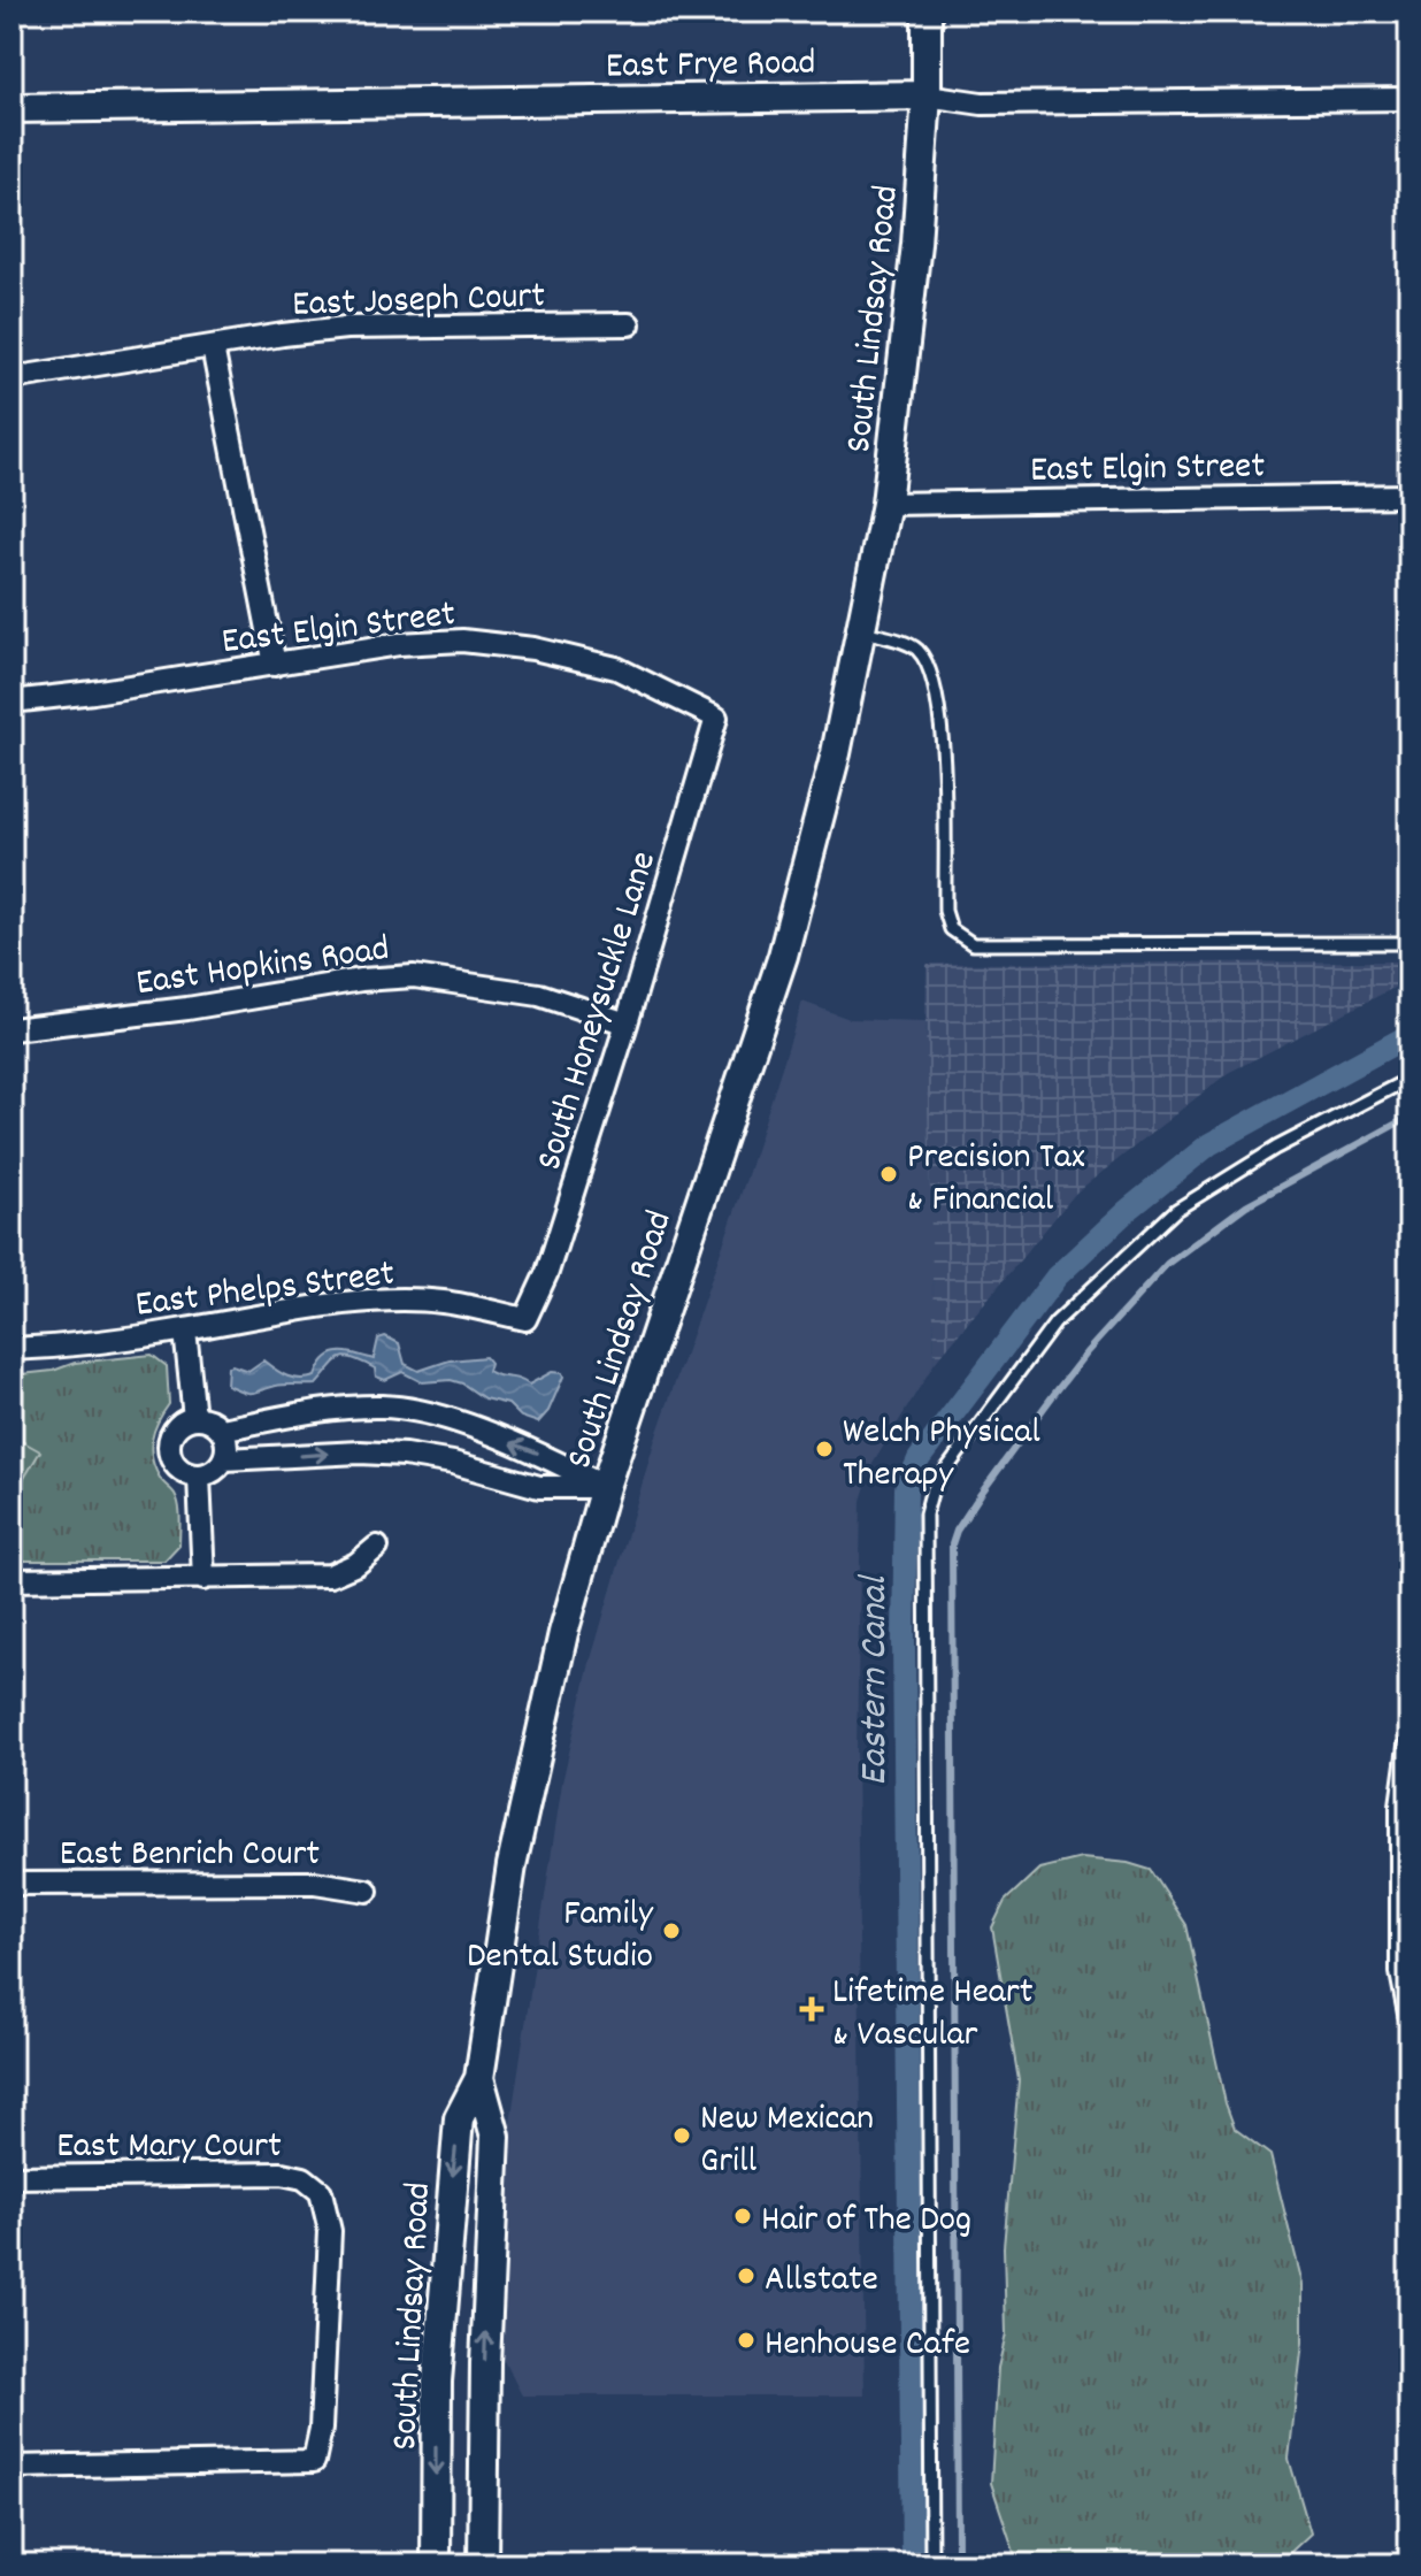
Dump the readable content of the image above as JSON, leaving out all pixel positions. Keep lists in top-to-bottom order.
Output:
{
  "streets": {
    "main road": ["East Frye Road", "South Lindsay Road"],
    "street": [
      "East Joseph Court",
      "East Elgin Street",
      "East Hopkins Road",
      "South Honeysuckle Lane",
      "East Phelps Street",
      "East Benrich Court",
      "East Mary Court"
    ]
  },
  "crossings": [
    ["East Frye Road", "South Lindsay Road"],
    ["South Lindsay Road", "East Elgin Street"],
    ["East Elgin Street", "South Honeysuckle Lane"],
    ["East Hopkins Road", "South Honeysuckle Lane"],
    ["South Honeysuckle Lane", "East Phelps Street"]
  ],
  "water": ["Eastern Canal"],
  "places": {
    "other": [
      "Precision Tax & Financial",
      "Welch Physical Therapy",
      "Family Dental Studio",
      "New Mexican Grill",
      "Hair of The Dog",
      "Allstate",
      "Henhouse Cafe"
    ],
    "health": ["Lifetime Heart & Vascular"]
  }
}
